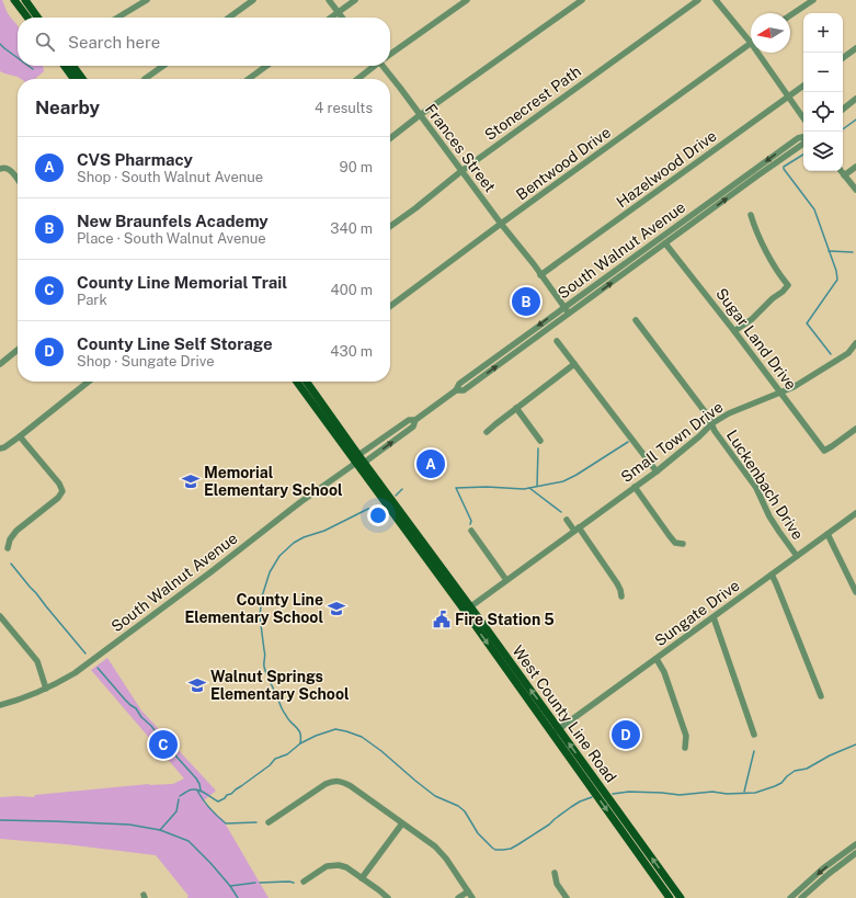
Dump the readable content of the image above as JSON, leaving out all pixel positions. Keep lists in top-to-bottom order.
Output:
{
  "streets": {
    "main road": ["West County Line Road"],
    "street": [
      "Stonecrest Path",
      "Frances Street",
      "Bentwood Drive",
      "Hazelwood Drive",
      "South Walnut Avenue",
      "Sugar Land Drive",
      "Small Town Drive",
      "Luckenbach Drive",
      "Sungate Drive"
    ]
  },
  "crossings": [
    ["Stonecrest Path", "Frances Street"],
    ["Frances Street", "Bentwood Drive"],
    ["Frances Street", "Hazelwood Drive"],
    ["Frances Street", "South Walnut Avenue"],
    ["South Walnut Avenue", "Sugar Land Drive"],
    ["South Walnut Avenue", "West County Line Road"],
    ["Sugar Land Drive", "Small Town Drive"],
    ["Small Town Drive", "Luckenbach Drive"],
    ["Small Town Drive", "West County Line Road"],
    ["Luckenbach Drive", "Sungate Drive"],
    ["Sungate Drive", "West County Line Road"]
  ],
  "places": {
    "school or university": ["Memorial Elementary School", "County Line Elementary School", "Walnut Springs Elementary School"],
    "public building": ["Fire Station 5"]
  },
  "north": "left",
  "page": {
    "map_buttons": ["+", "−"],
    "search": "Search here",
    "heading": ["Nearby", "4 results"],
    "list": [
      {
        "mark": "A",
        "name": "CVS Pharmacy",
        "note": "Shop · South Walnut Avenue",
        "value": "90 m"
      },
      {
        "mark": "B",
        "name": "New Braunfels Academy",
        "note": "Place · South Walnut Avenue",
        "value": "340 m"
      },
      {
        "mark": "C",
        "name": "County Line Memorial Trail",
        "note": "Park",
        "value": "400 m"
      },
      {
        "mark": "D",
        "name": "County Line Self Storage",
        "note": "Shop · Sungate Drive",
        "value": "430 m"
      }
    ],
    "pins": [
      "B",
      "A",
      "D",
      "C"
    ]
  }
}
